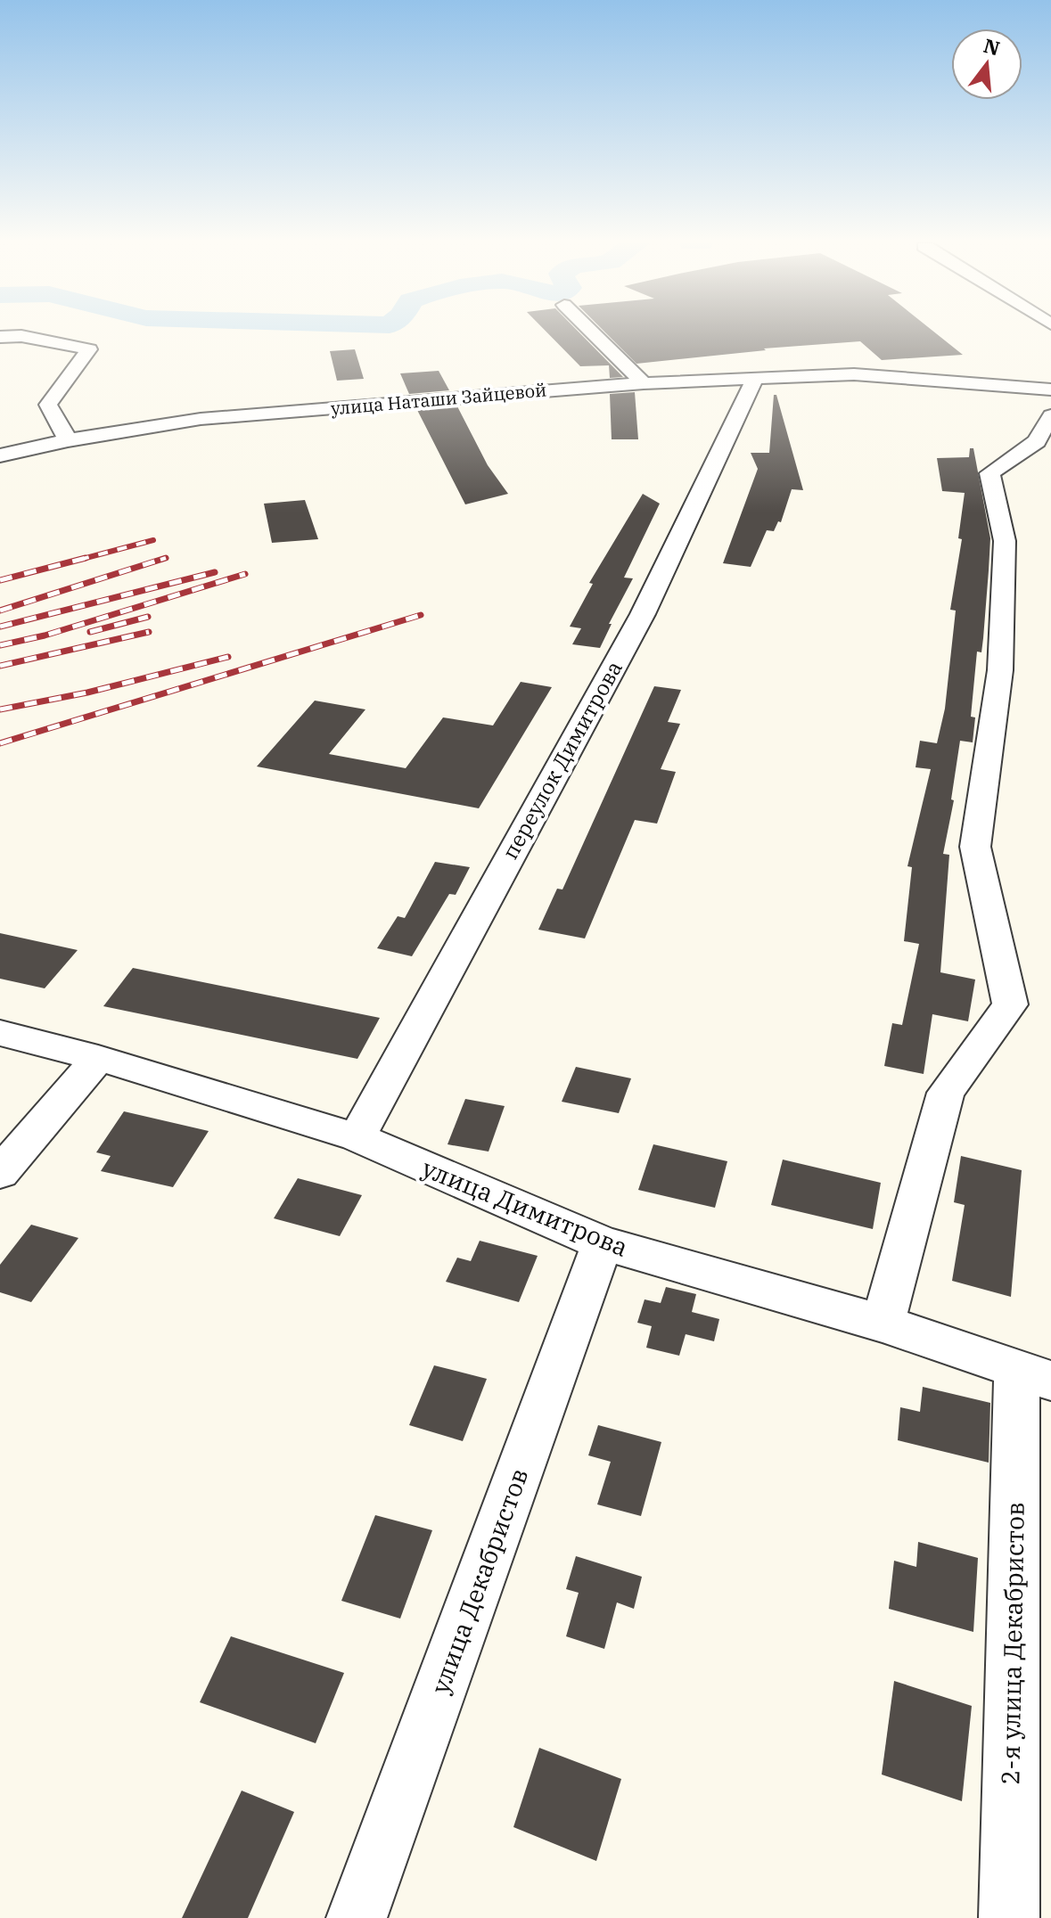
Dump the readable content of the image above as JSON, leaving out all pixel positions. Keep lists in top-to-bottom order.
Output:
{
  "streets": {
    "street": [
      "улица Наташи Зайцевой",
      "переулок Димитрова",
      "улица Димитрова",
      "улица Декабристов",
      "2-я улица Декабристов"
    ]
  },
  "crossings": [
    ["улица Наташи Зайцевой", "переулок Димитрова"],
    ["переулок Димитрова", "улица Димитрова"],
    ["улица Димитрова", "улица Декабристов"],
    ["улица Димитрова", "2-я улица Декабристов"]
  ],
  "north": "top"
}
